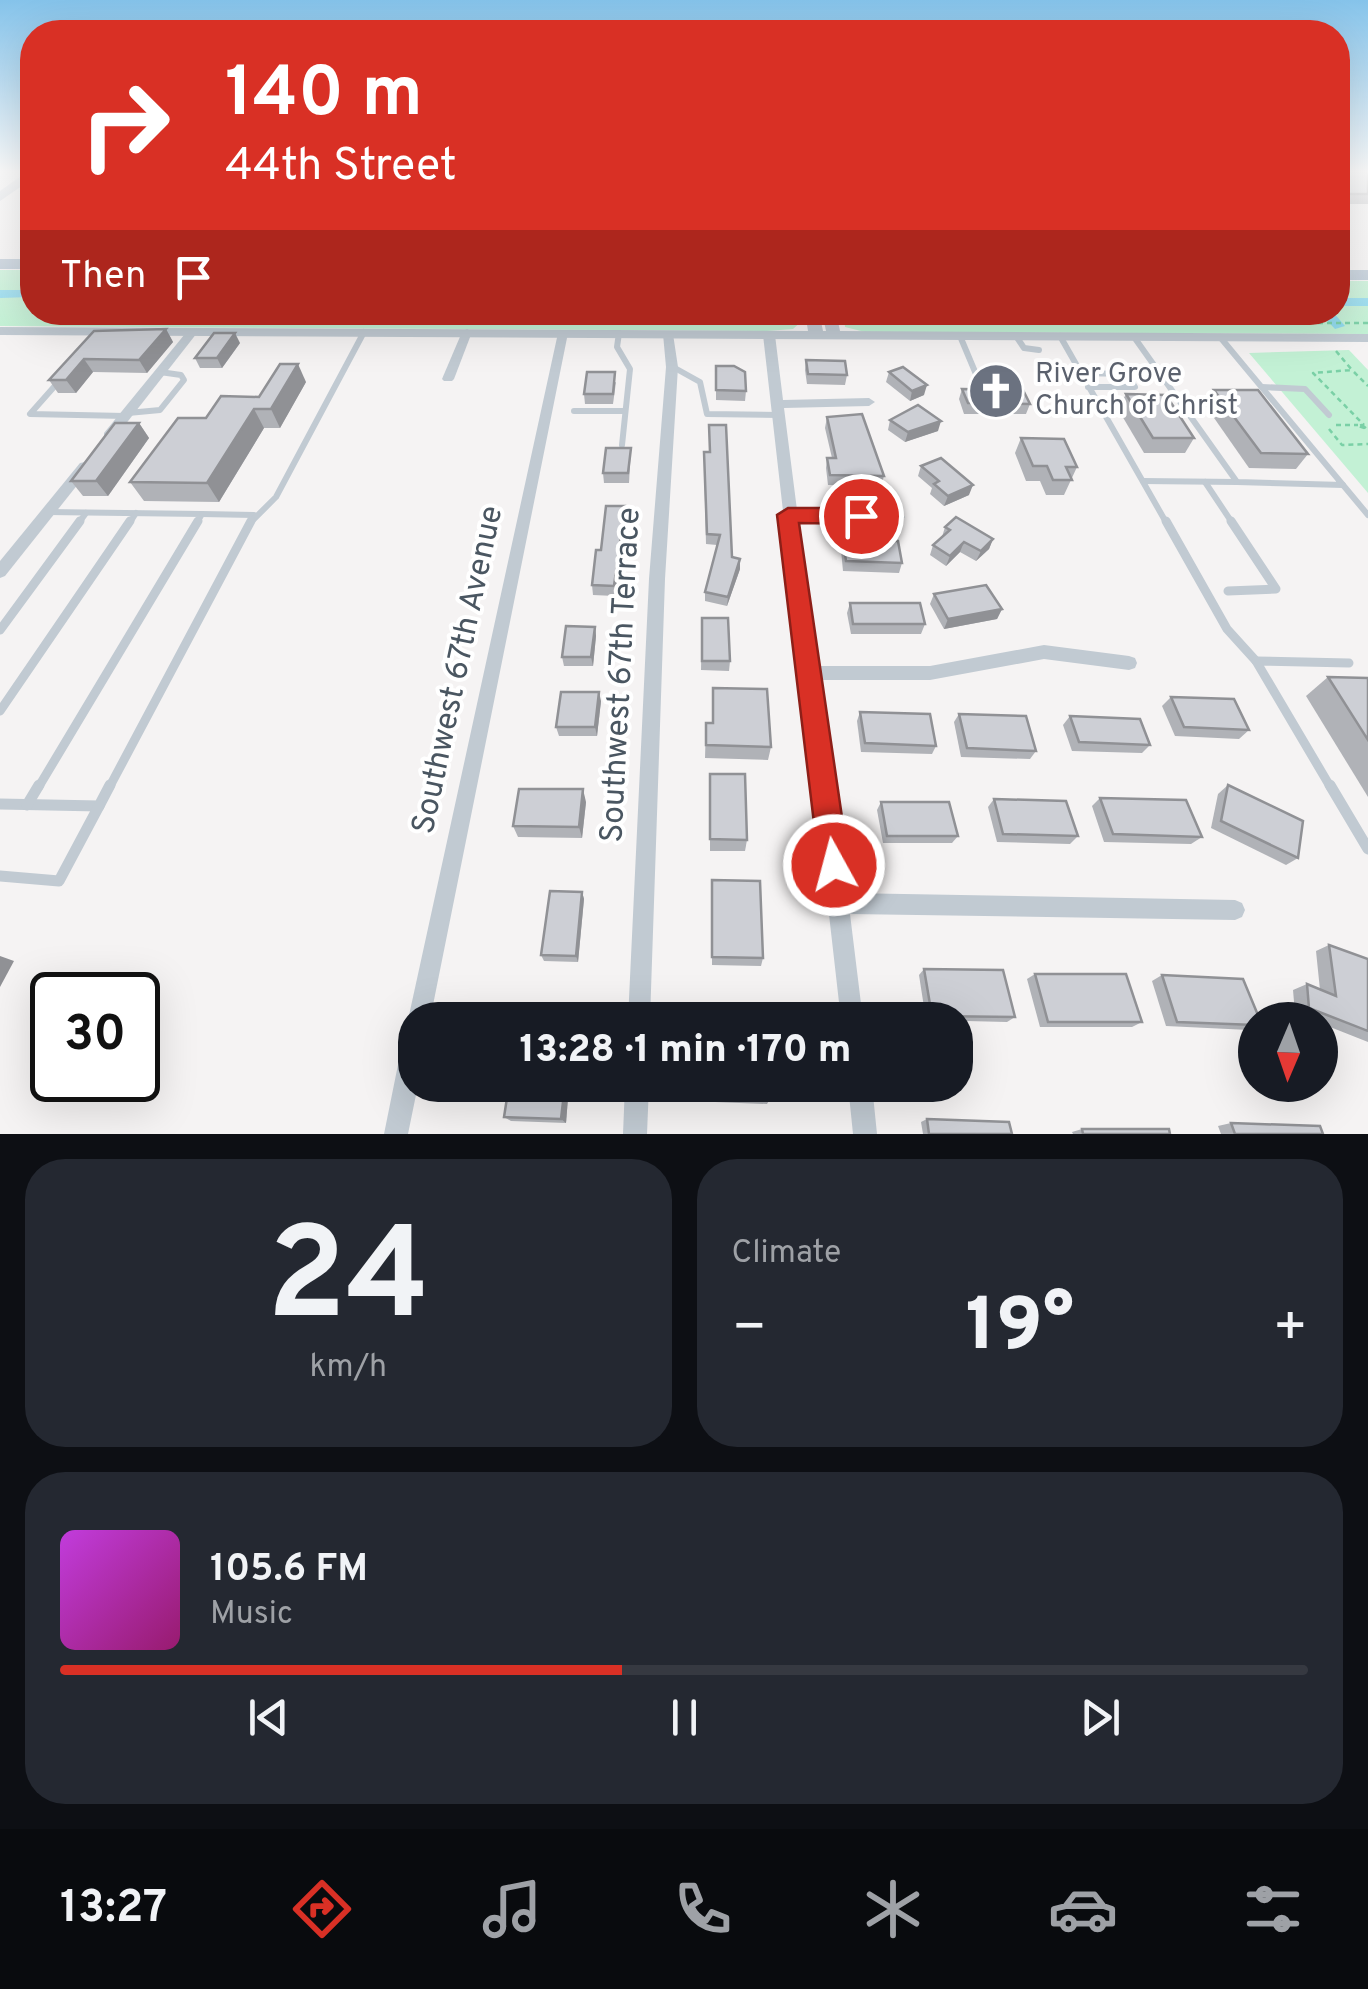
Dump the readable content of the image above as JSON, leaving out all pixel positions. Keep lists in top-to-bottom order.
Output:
{
  "streets": {
    "street": ["Southwest 67th Avenue", "Southwest 67th Terrace"]
  },
  "places": {
    "church": ["River Grove Church of Christ"]
  },
  "north": "bottom",
  "page": {
    "turn": ["140 m", "44th Street"],
    "then": "Then",
    "limit": "30",
    "trip": "13:28 · 1 min · 170 m",
    "tile": [
      ["24", "km/h"],
      "Climate"
    ],
    "heat": ["−", "19°", "+"],
    "song": ["105.6 FM", "Music"],
    "tabs": "13:27"
  }
}
